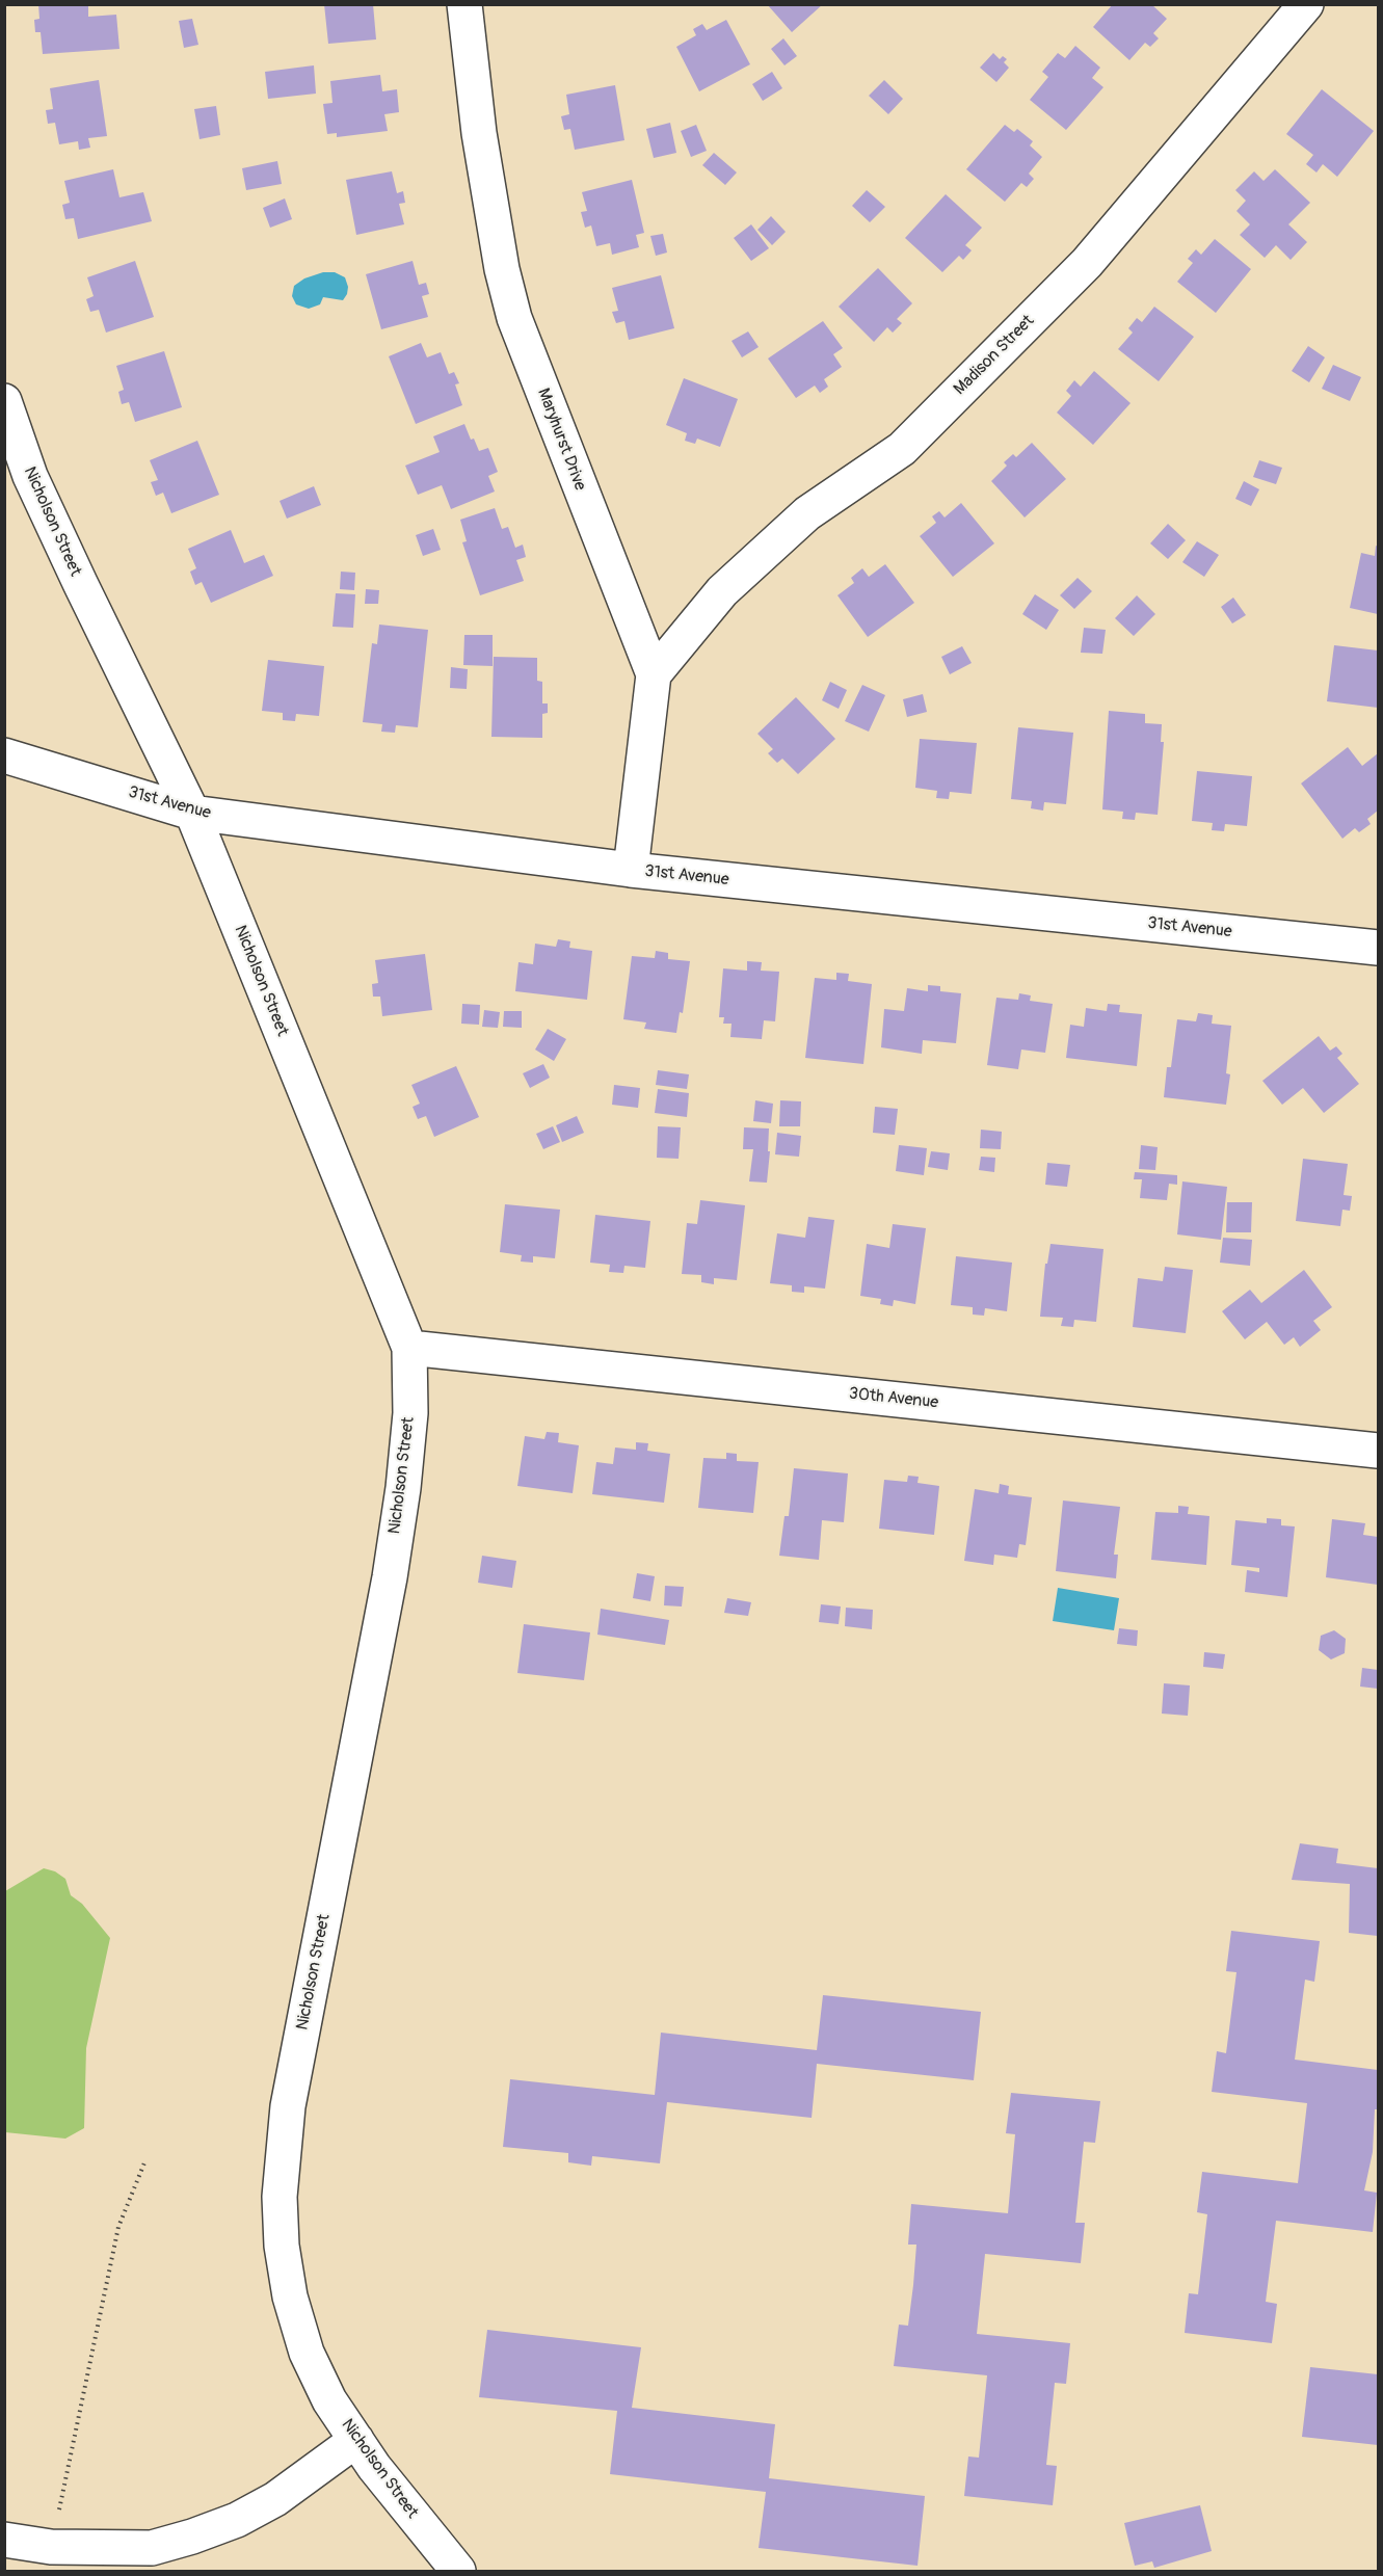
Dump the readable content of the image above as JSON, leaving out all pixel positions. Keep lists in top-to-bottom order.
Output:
{
  "streets": {
    "street": [
      "Madison Street",
      "Maryhurst Drive",
      "Nicholson Street",
      "31st Avenue",
      "30th Avenue"
    ]
  },
  "crossings": [
    ["Madison Street", "Maryhurst Drive"],
    ["Maryhurst Drive", "31st Avenue"],
    ["Nicholson Street", "31st Avenue"],
    ["Nicholson Street", "30th Avenue"]
  ]
}
